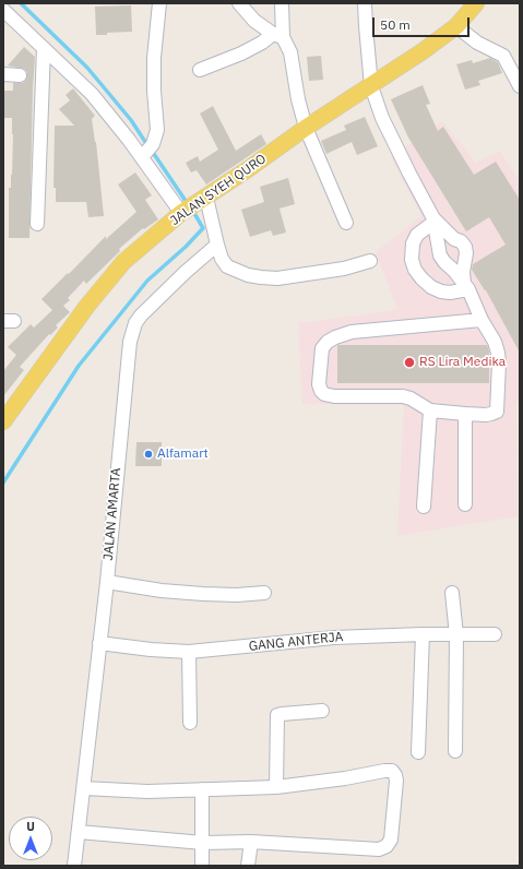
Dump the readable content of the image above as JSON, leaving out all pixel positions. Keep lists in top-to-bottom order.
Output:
{
  "streets": {
    "main road": ["JALAN SYEH QURO"],
    "street": ["JALAN AMARTA", "GANG ANTERJA"]
  },
  "crossings": [
    ["JALAN AMARTA", "GANG ANTERJA"]
  ],
  "places": ["RS Lira Medika", "Alfamart"],
  "scale_bar": "50 m",
  "north": "top"
}
